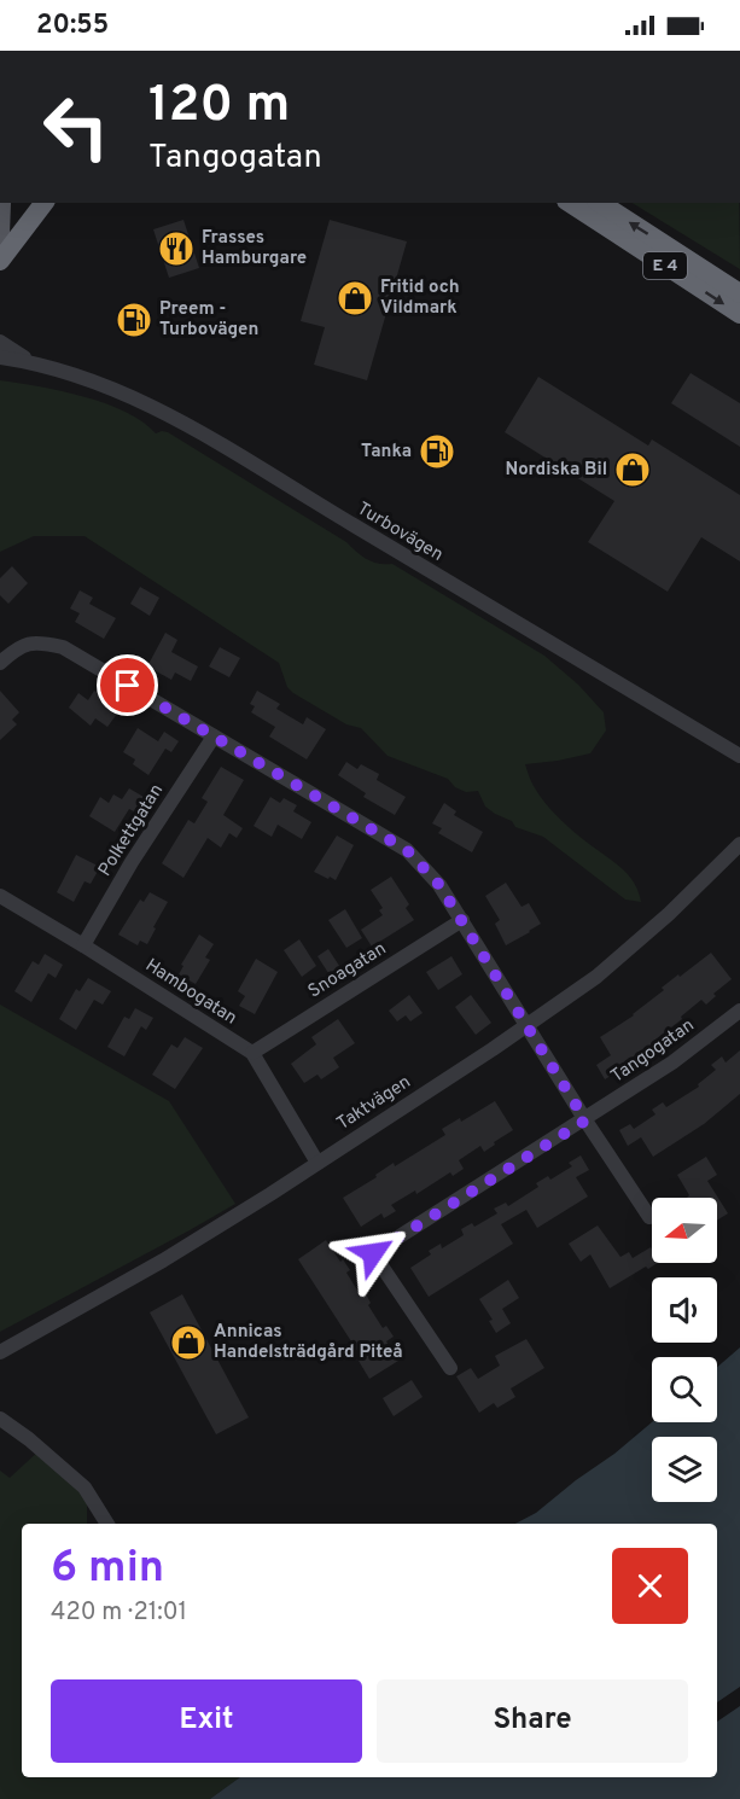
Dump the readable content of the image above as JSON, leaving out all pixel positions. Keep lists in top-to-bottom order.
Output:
{
  "streets": {
    "highway": ["E 4"],
    "street": [
      "Turbovägen",
      "Polkettgatan",
      "Snoagatan",
      "Hambogatan",
      "Tangogatan",
      "Taktvägen"
    ]
  },
  "crossings": [
    ["Polkettgatan", "Hambogatan"],
    ["Snoagatan", "Hambogatan"],
    ["Hambogatan", "Taktvägen"]
  ],
  "places": {
    "restaurant": ["Frasses Hamburgare"],
    "shop": ["Fritid och Vildmark", "Nordiska Bil", "Annicas Handelsträdgård Piteå"],
    "fuel station": ["Preem - Turbovägen", "Tanka"]
  },
  "north": "left",
  "page": {
    "status": "20:55",
    "turn": ["120 m", "Tangogatan"],
    "heading": ["6 min", "420 m · 21:01"],
    "buttons": ["Exit", "Share"]
  }
}
